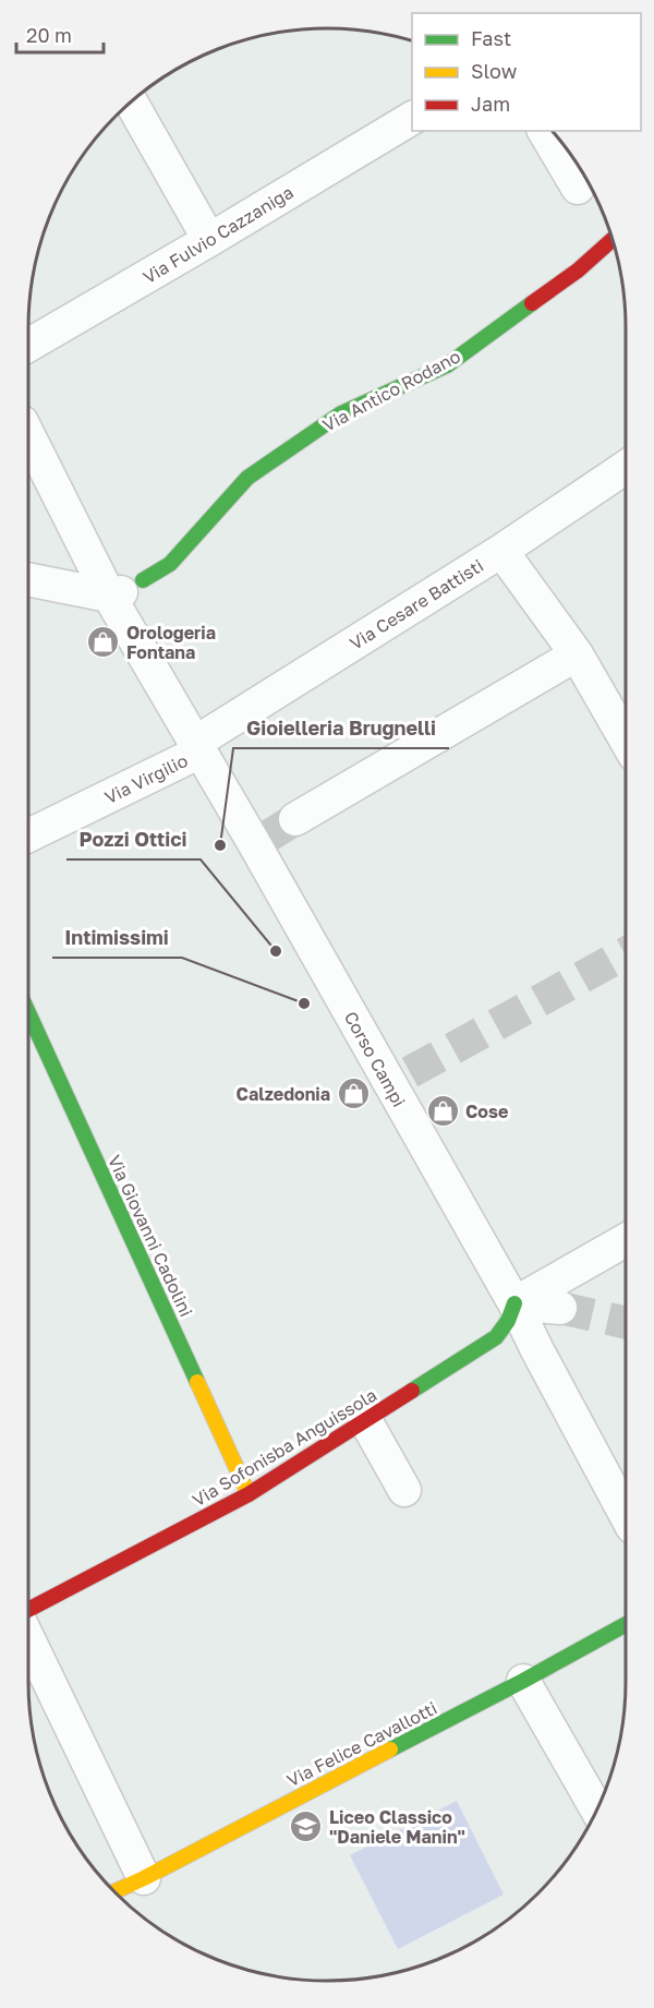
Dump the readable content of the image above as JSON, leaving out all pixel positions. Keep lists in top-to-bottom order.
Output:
{
  "streets": {
    "street": [
      "Via Fulvio Cazzaniga",
      "Via Antico Rodano",
      "Via Cesare Battisti",
      "Via Virgilio",
      "Corso Campi",
      "Via Giovanni Cadolini",
      "Via Sofonisba Anguissola",
      "Via Felice Cavallotti"
    ]
  },
  "crossings": [
    ["Via Antico Rodano", "Corso Campi"],
    ["Via Cesare Battisti", "Via Virgilio"],
    ["Via Cesare Battisti", "Corso Campi"],
    ["Via Virgilio", "Corso Campi"],
    ["Corso Campi", "Via Sofonisba Anguissola"],
    ["Via Giovanni Cadolini", "Via Sofonisba Anguissola"]
  ],
  "places": {
    "shop": ["Orologeria Fontana", "Calzedonia", "Cose"],
    "other": ["Gioielleria Brugnelli", "Pozzi Ottici", "Intimissimi"],
    "school or university": ["Liceo Classico \"Daniele Manin\""]
  },
  "legend": ["Fast", "Slow", "Jam"],
  "scale_bar": "20 m"
}
